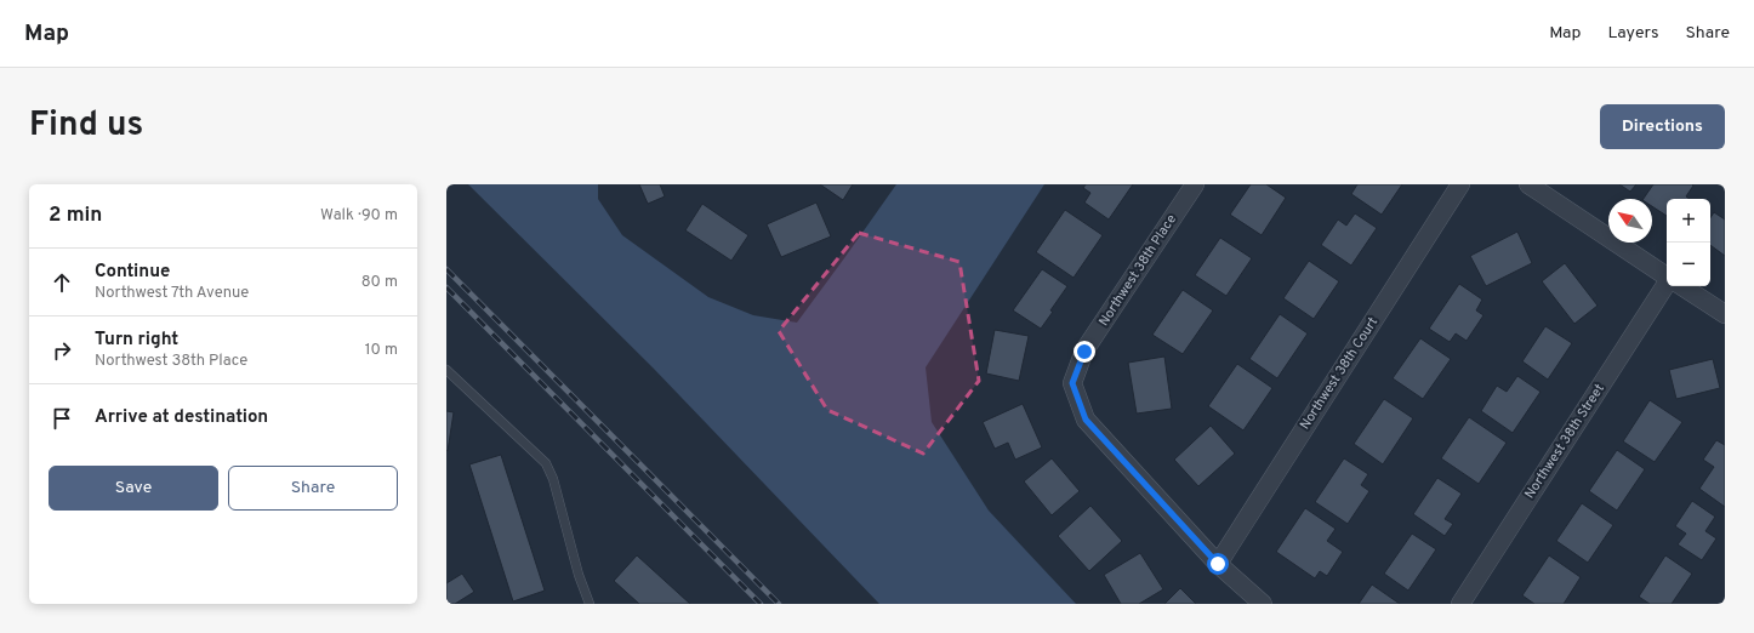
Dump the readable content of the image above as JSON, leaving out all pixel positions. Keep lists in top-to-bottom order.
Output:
{
  "streets": {
    "street": ["Northwest 38th Place", "Northwest 38th Court", "Northwest 38th Street"]
  },
  "crossings": [
    ["Northwest 38th Place", "Northwest 38th Court"]
  ],
  "north": "top left",
  "page": {
    "header": "Map",
    "nav": ["Map", "Layers", "Share"],
    "title": "Find us",
    "buttons": [
      "Directions",
      ["Save", "Share"]
    ],
    "heading": ["2 min", "Walk · 90 m"],
    "map_buttons": ["+", "−"],
    "list": [
      ["Continue", "Northwest 7th Avenue", "80 m"],
      ["Turn right", "Northwest 38th Place", "10 m"],
      "Arrive at destination"
    ]
  }
}
